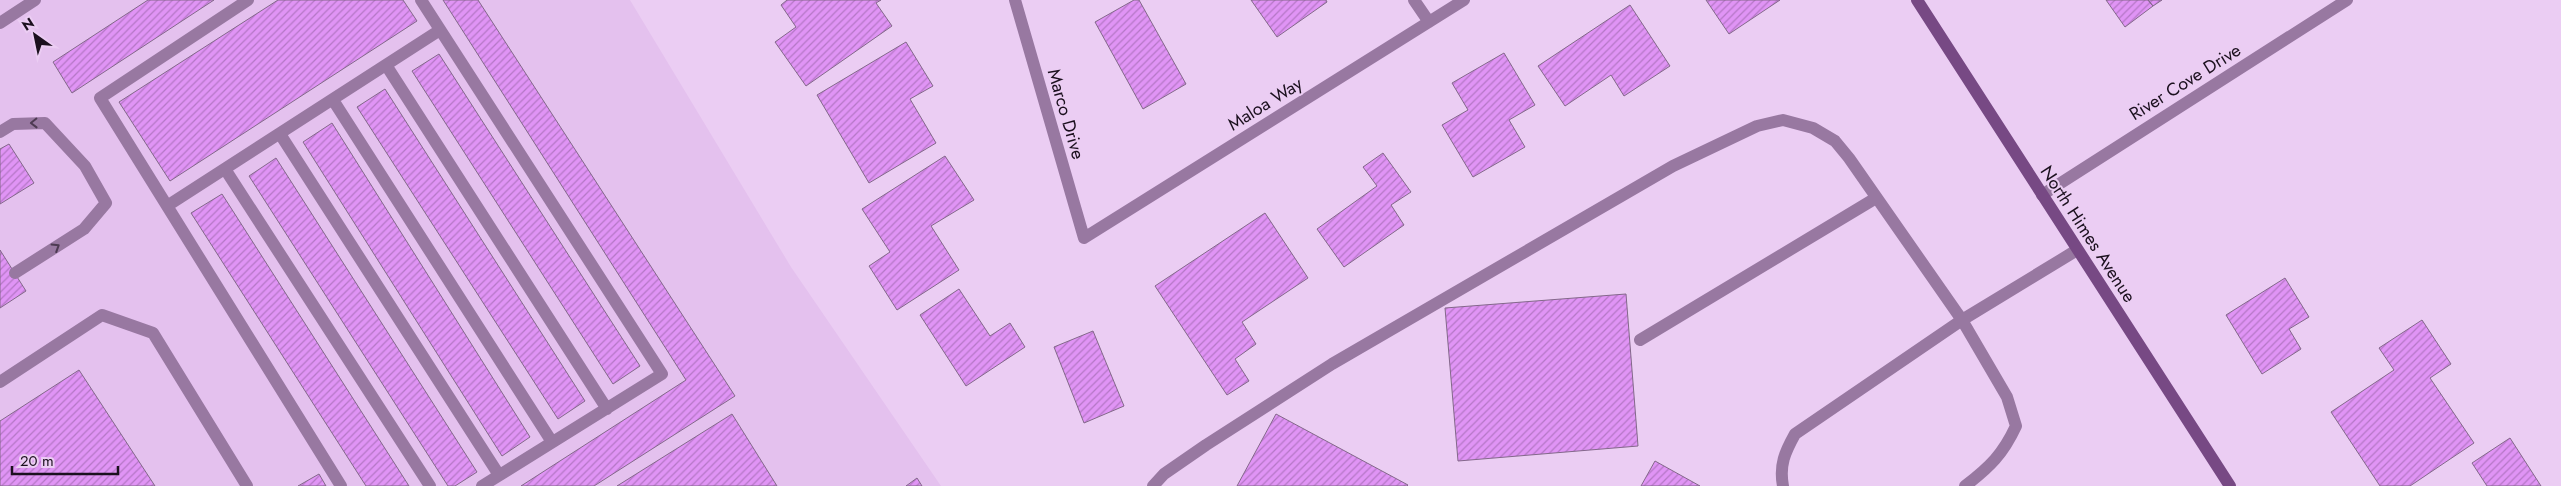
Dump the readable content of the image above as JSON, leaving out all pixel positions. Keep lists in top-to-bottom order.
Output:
{
  "streets": {
    "street": [
      "River Cove Drive",
      "Maloa Way",
      "Marco Drive",
      "North Himes Avenue"
    ]
  },
  "crossings": [
    ["River Cove Drive", "North Himes Avenue"],
    ["Maloa Way", "Marco Drive"]
  ],
  "scale_bar": "20 m",
  "north": "top left"
}
